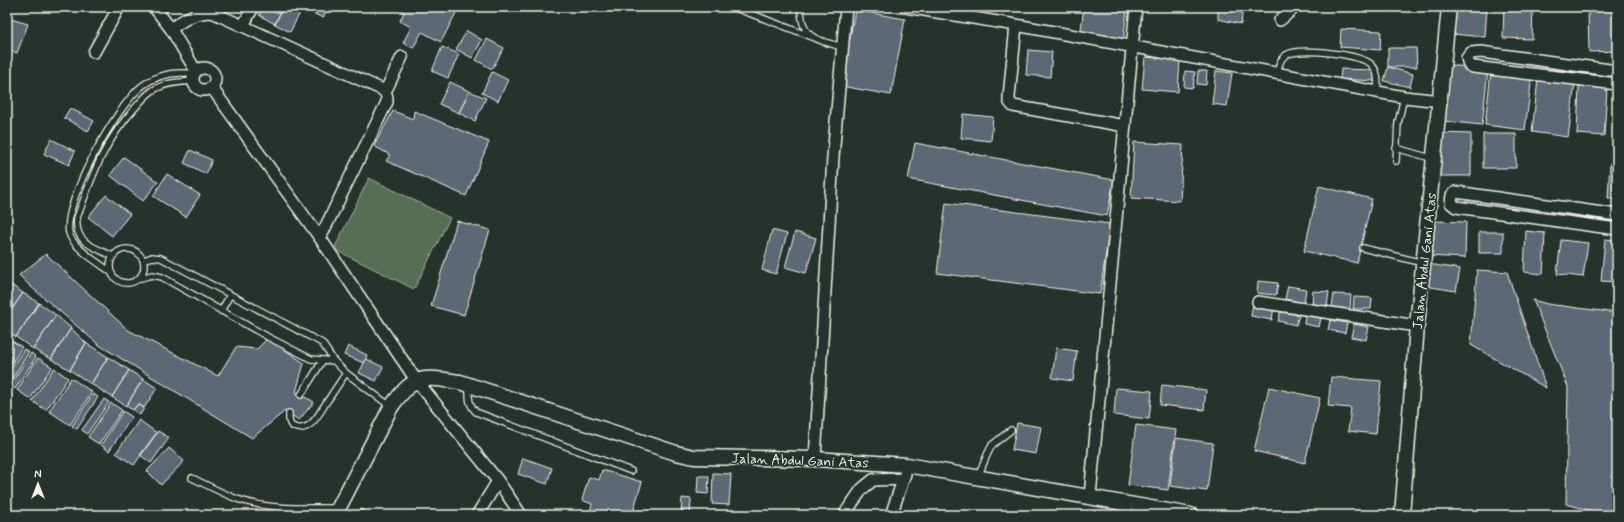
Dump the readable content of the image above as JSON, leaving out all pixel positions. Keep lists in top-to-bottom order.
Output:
{
  "streets": {
    "street": ["Jalan Abdul Gani Atas"]
  },
  "north": "top"
}
